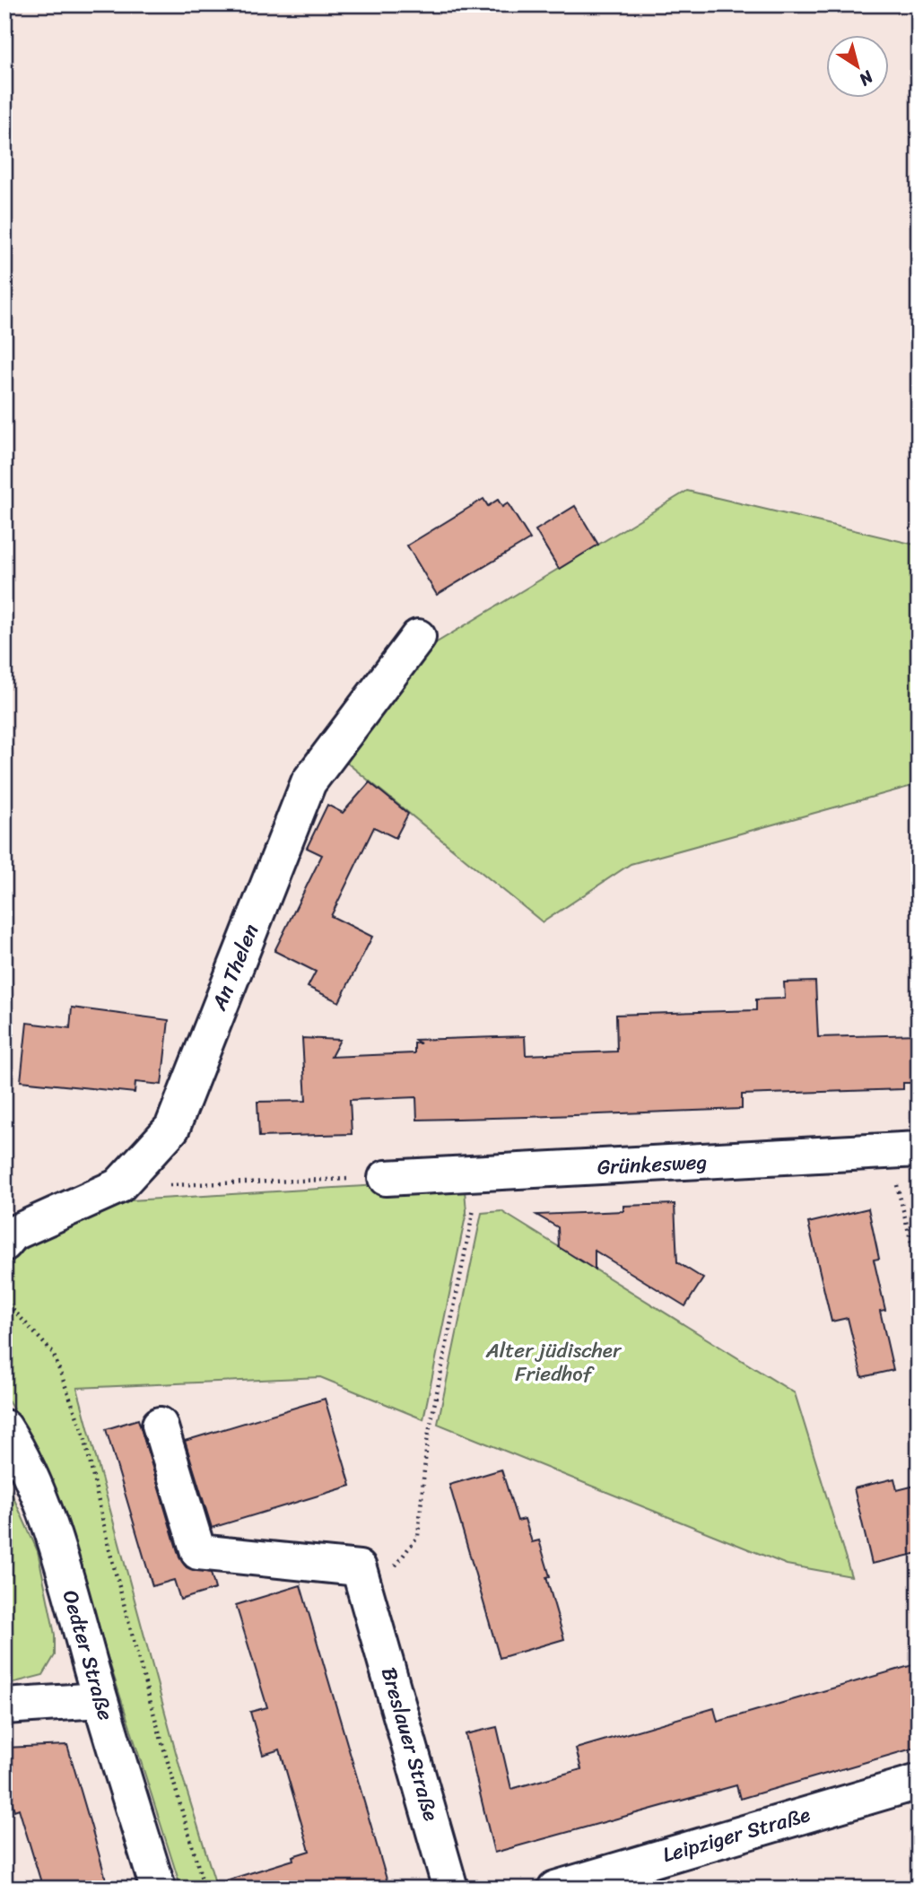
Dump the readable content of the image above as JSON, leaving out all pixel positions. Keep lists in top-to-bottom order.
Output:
{
  "streets": {
    "street": [
      "An Thelen",
      "Grünkesweg",
      "Oedter Straße",
      "Breslauer Straße",
      "Leipziger Straße"
    ]
  },
  "parks": ["Alter jüdischer Friedhof"],
  "north": "bottom right"
}
